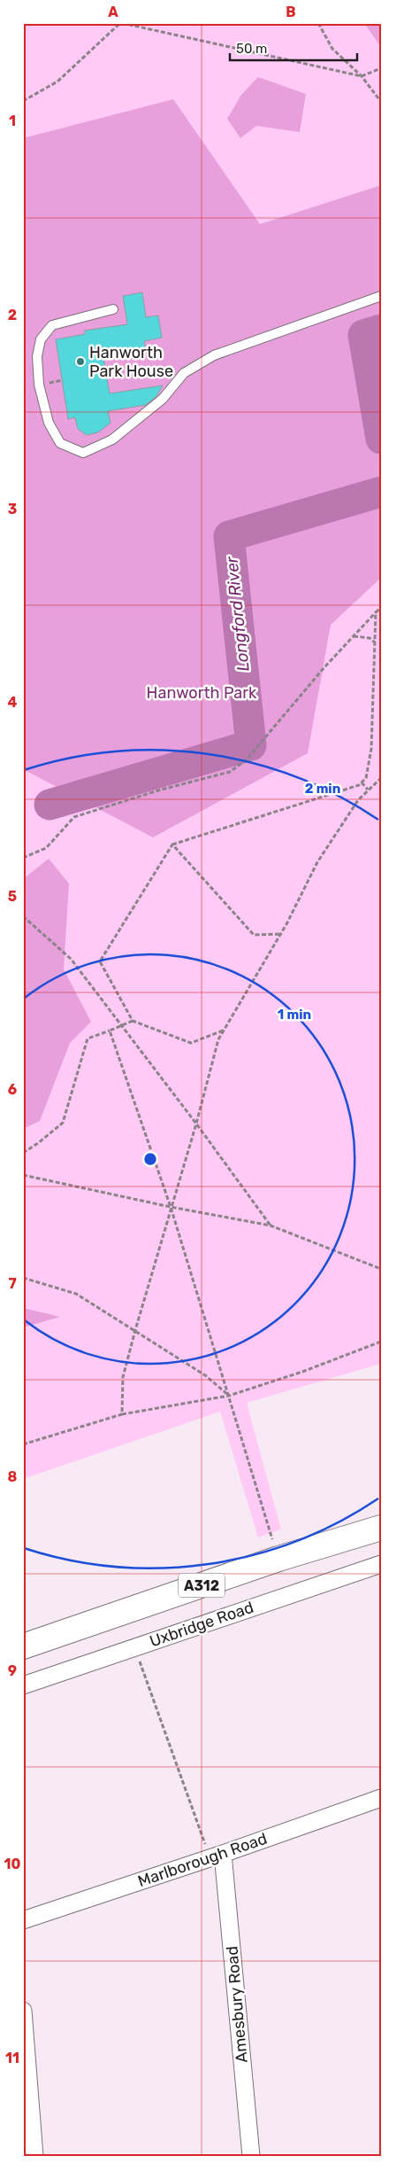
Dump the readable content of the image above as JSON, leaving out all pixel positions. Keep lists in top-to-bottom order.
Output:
{
  "streets": {
    "main road": ["A312"],
    "street": ["Uxbridge Road", "Marlborough Road", "Amesbury Road"]
  },
  "crossings": [
    ["Marlborough Road", "Amesbury Road"]
  ],
  "water": ["Longford River"],
  "parks": ["Hanworth Park"],
  "places": ["Hanworth Park House"],
  "scale_bar": "50 m",
  "grid": {
    "columns": ["A", "B"],
    "rows": [
      "1",
      "2",
      "3",
      "4",
      "5",
      "6",
      "7",
      "8",
      "9",
      "10",
      "11"
    ]
  },
  "rings": ["2 min", "1 min"]
}
